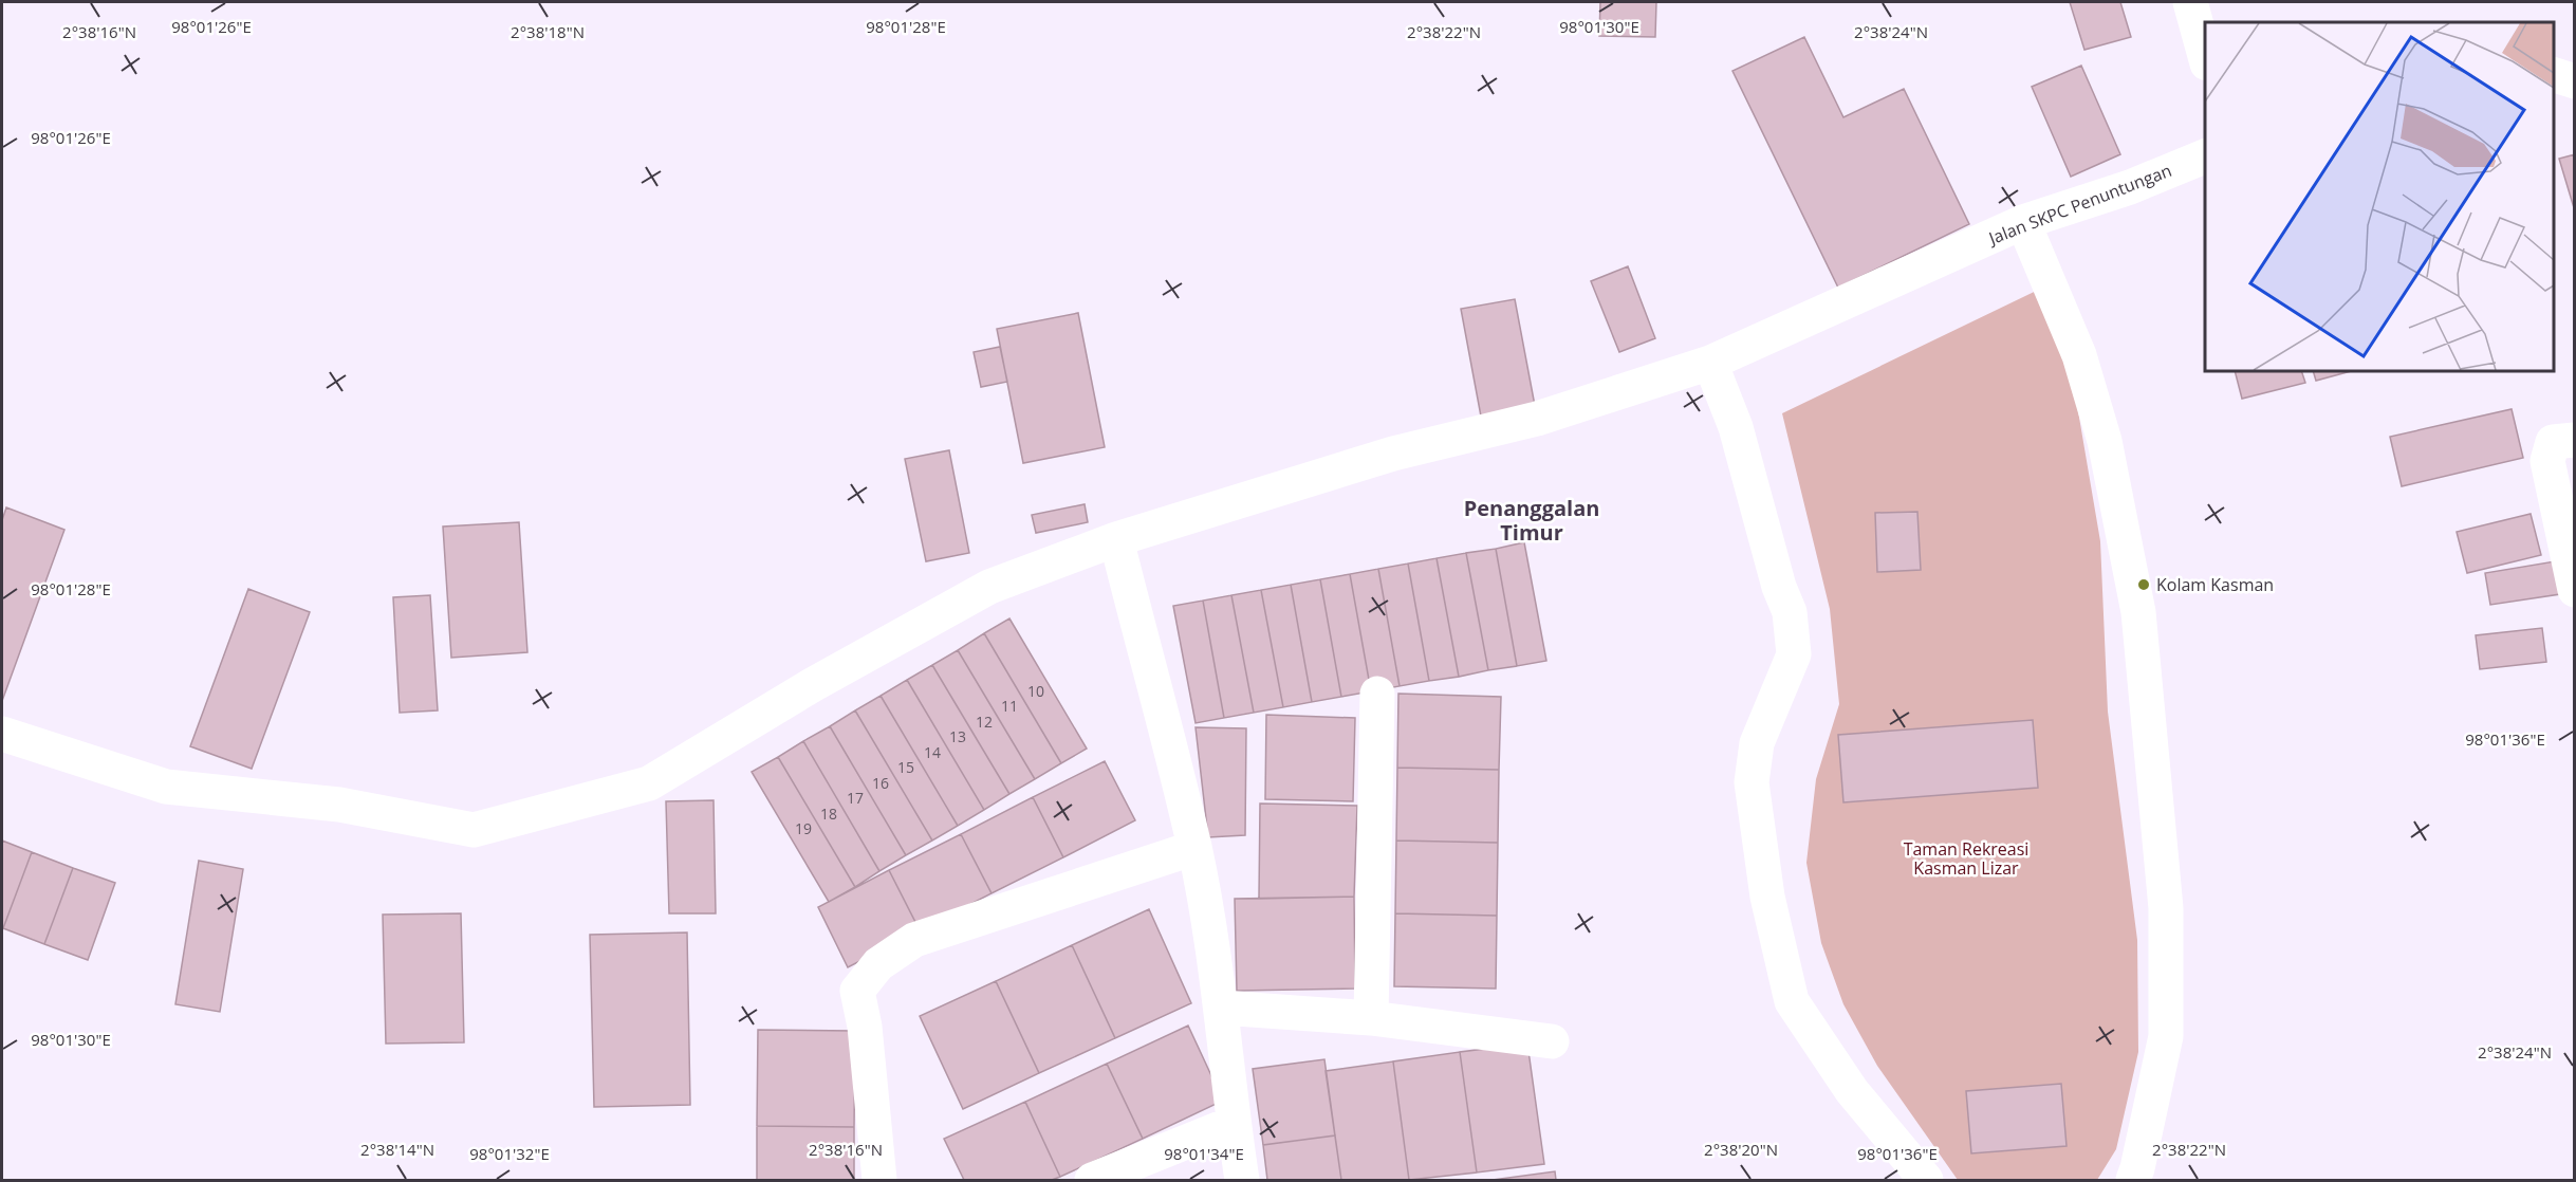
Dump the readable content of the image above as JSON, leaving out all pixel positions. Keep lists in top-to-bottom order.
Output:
{
  "streets": {
    "street": ["Jalan SKPC Penuntungan"]
  },
  "districts": ["Penanggalan Timur"],
  "parks": ["Taman Rekreasi Kasman Lizar"],
  "places": ["Kolam Kasman"],
  "house_numbers": [
    "10",
    "11",
    "12",
    "13",
    "14",
    "15",
    "16",
    "17",
    "18",
    "19"
  ],
  "coordinates": [
    "98°01'26\"E",
    "98°01'28\"E",
    "98°01'30\"E",
    "2°38'16\"N",
    "2°38'18\"N",
    "2°38'22\"N",
    "2°38'24\"N",
    "98°01'36\"E",
    "2°38'14\"N",
    "2°38'20\"N",
    "98°01'32\"E",
    "98°01'34\"E"
  ]
}
